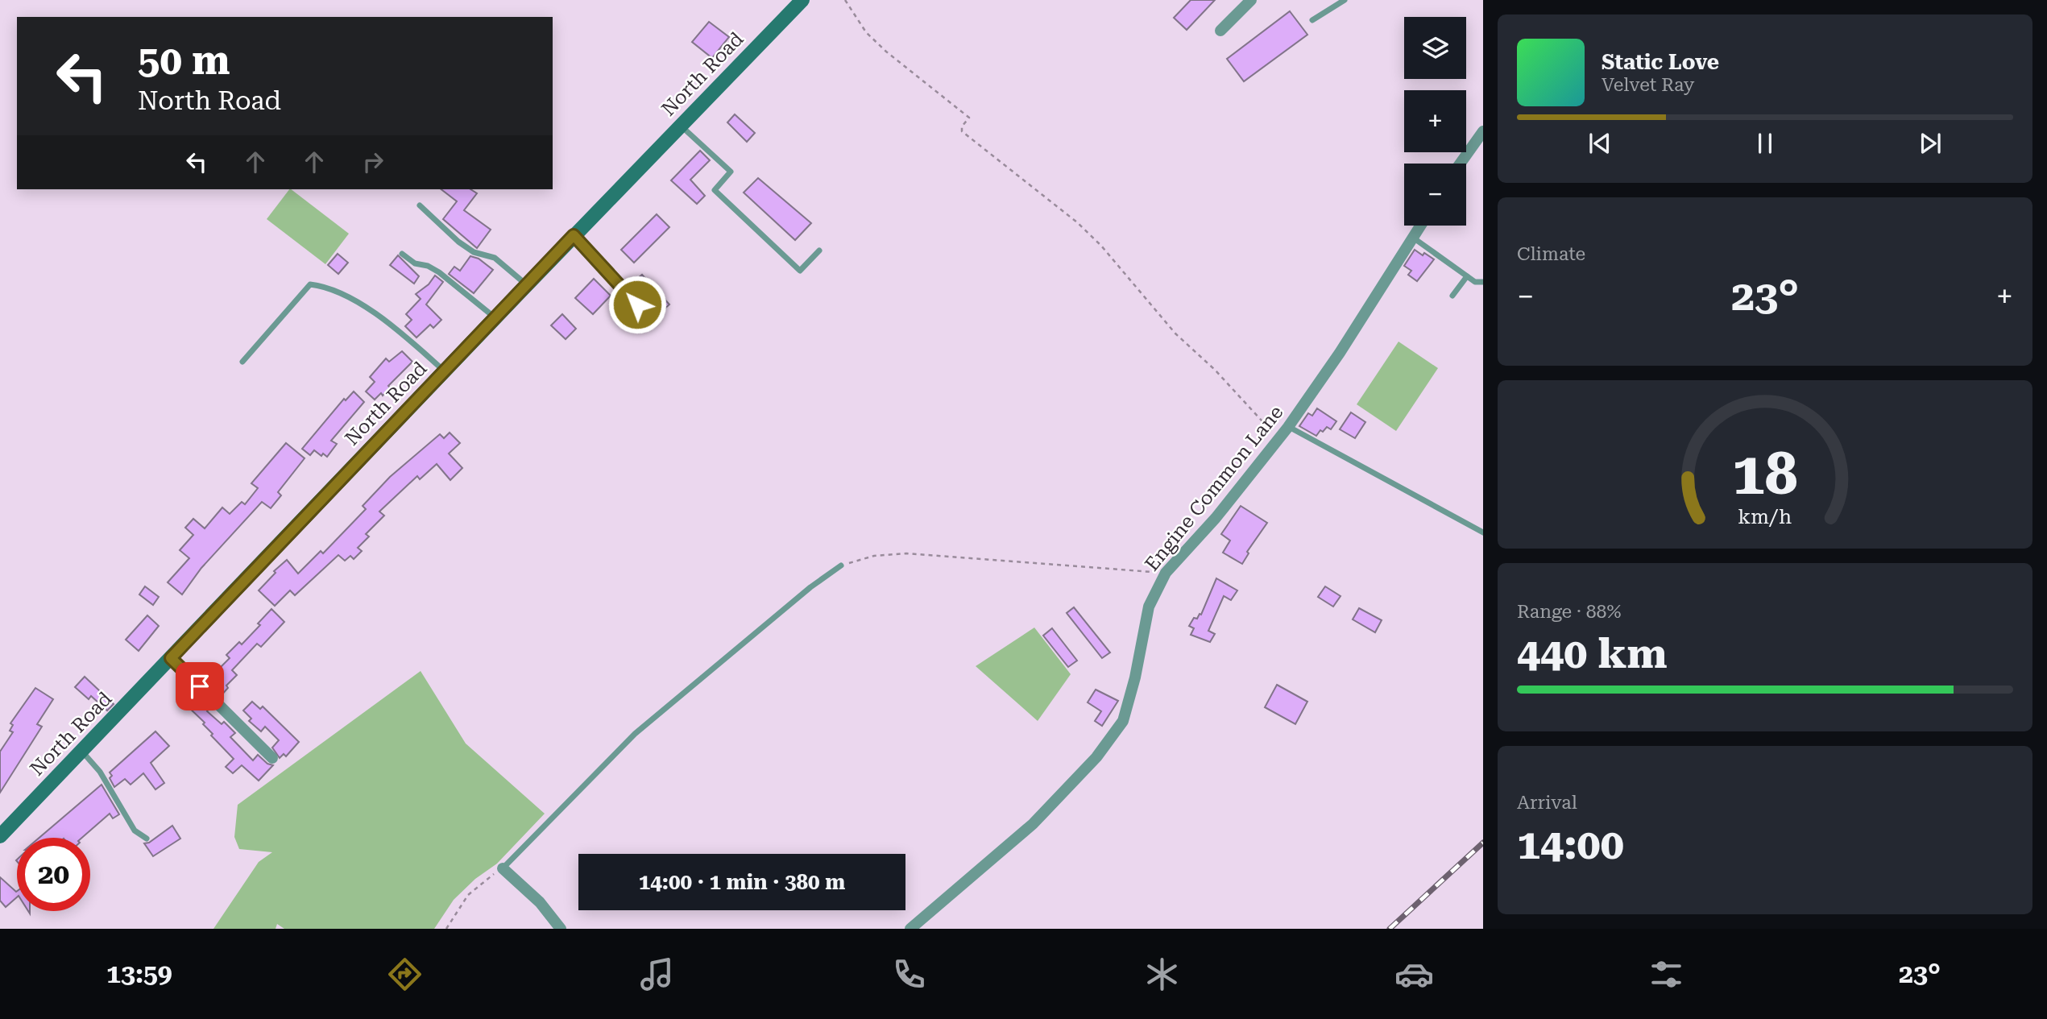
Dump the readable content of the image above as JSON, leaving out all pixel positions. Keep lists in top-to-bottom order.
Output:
{
  "streets": {
    "street": ["North Road", "Engine Common Lane"]
  },
  "page": {
    "map_buttons": ["+", "−"],
    "turn": ["50 m", "North Road"],
    "song": ["Static Love", "Velvet Ray"],
    "tile": [
      "Climate",
      ["Range · 88%", "440 km"],
      ["Arrival", "14:00"]
    ],
    "heat": ["−", "23°", "+"],
    "limit": "20",
    "trip": "14:00 · 1 min · 380 m",
    "tabs": ["13:59", "23°"],
    "gauge": ["18", "km/h"]
  }
}
